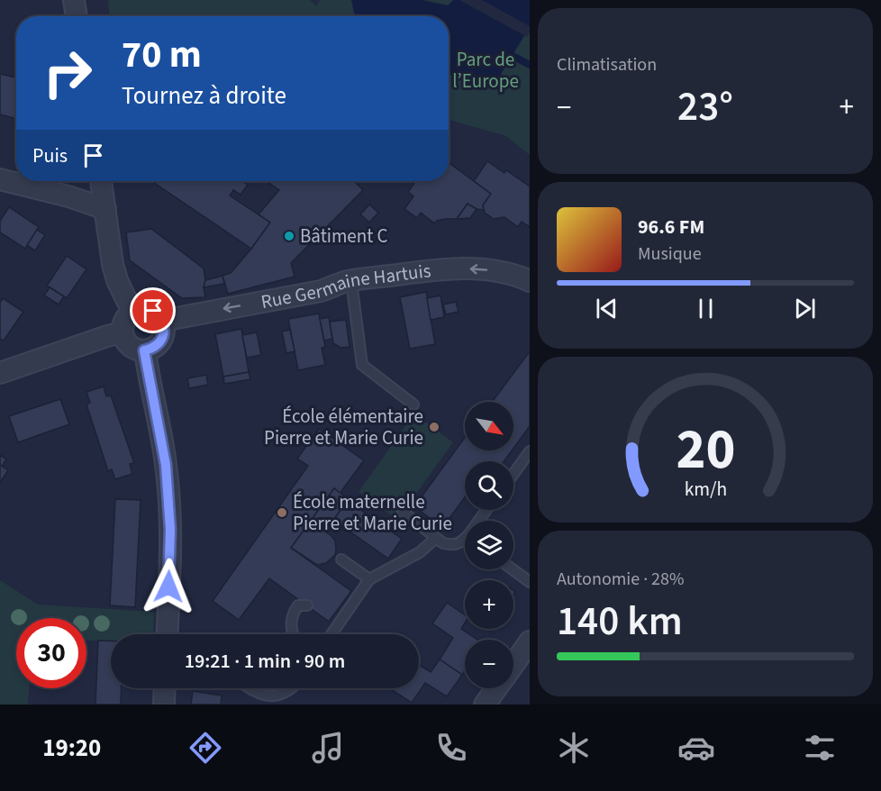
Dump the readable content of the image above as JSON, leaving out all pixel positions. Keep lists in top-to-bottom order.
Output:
{
  "streets": {
    "street": ["Rue Germaine Hartuis"]
  },
  "one_way": ["Rue Germaine Hartuis"],
  "parks": ["Parc de l’Europe"],
  "places": ["Bâtiment C", "École élémentaire Pierre et Marie Curie", "École maternelle Pierre et Marie Curie"],
  "north": "bottom right",
  "page": {
    "tile": [
      "Climatisation",
      ["Autonomie · 28%", "140 km"]
    ],
    "turn": ["70 m", "Tournez à droite"],
    "heat": ["−", "23°", "+"],
    "then": "Puis",
    "song": ["96.6 FM", "Musique"],
    "map_buttons": ["+", "−"],
    "limit": "30",
    "trip": "19:21 · 1 min · 90 m",
    "tabs": "19:20",
    "gauge": ["20", "km/h"]
  }
}
